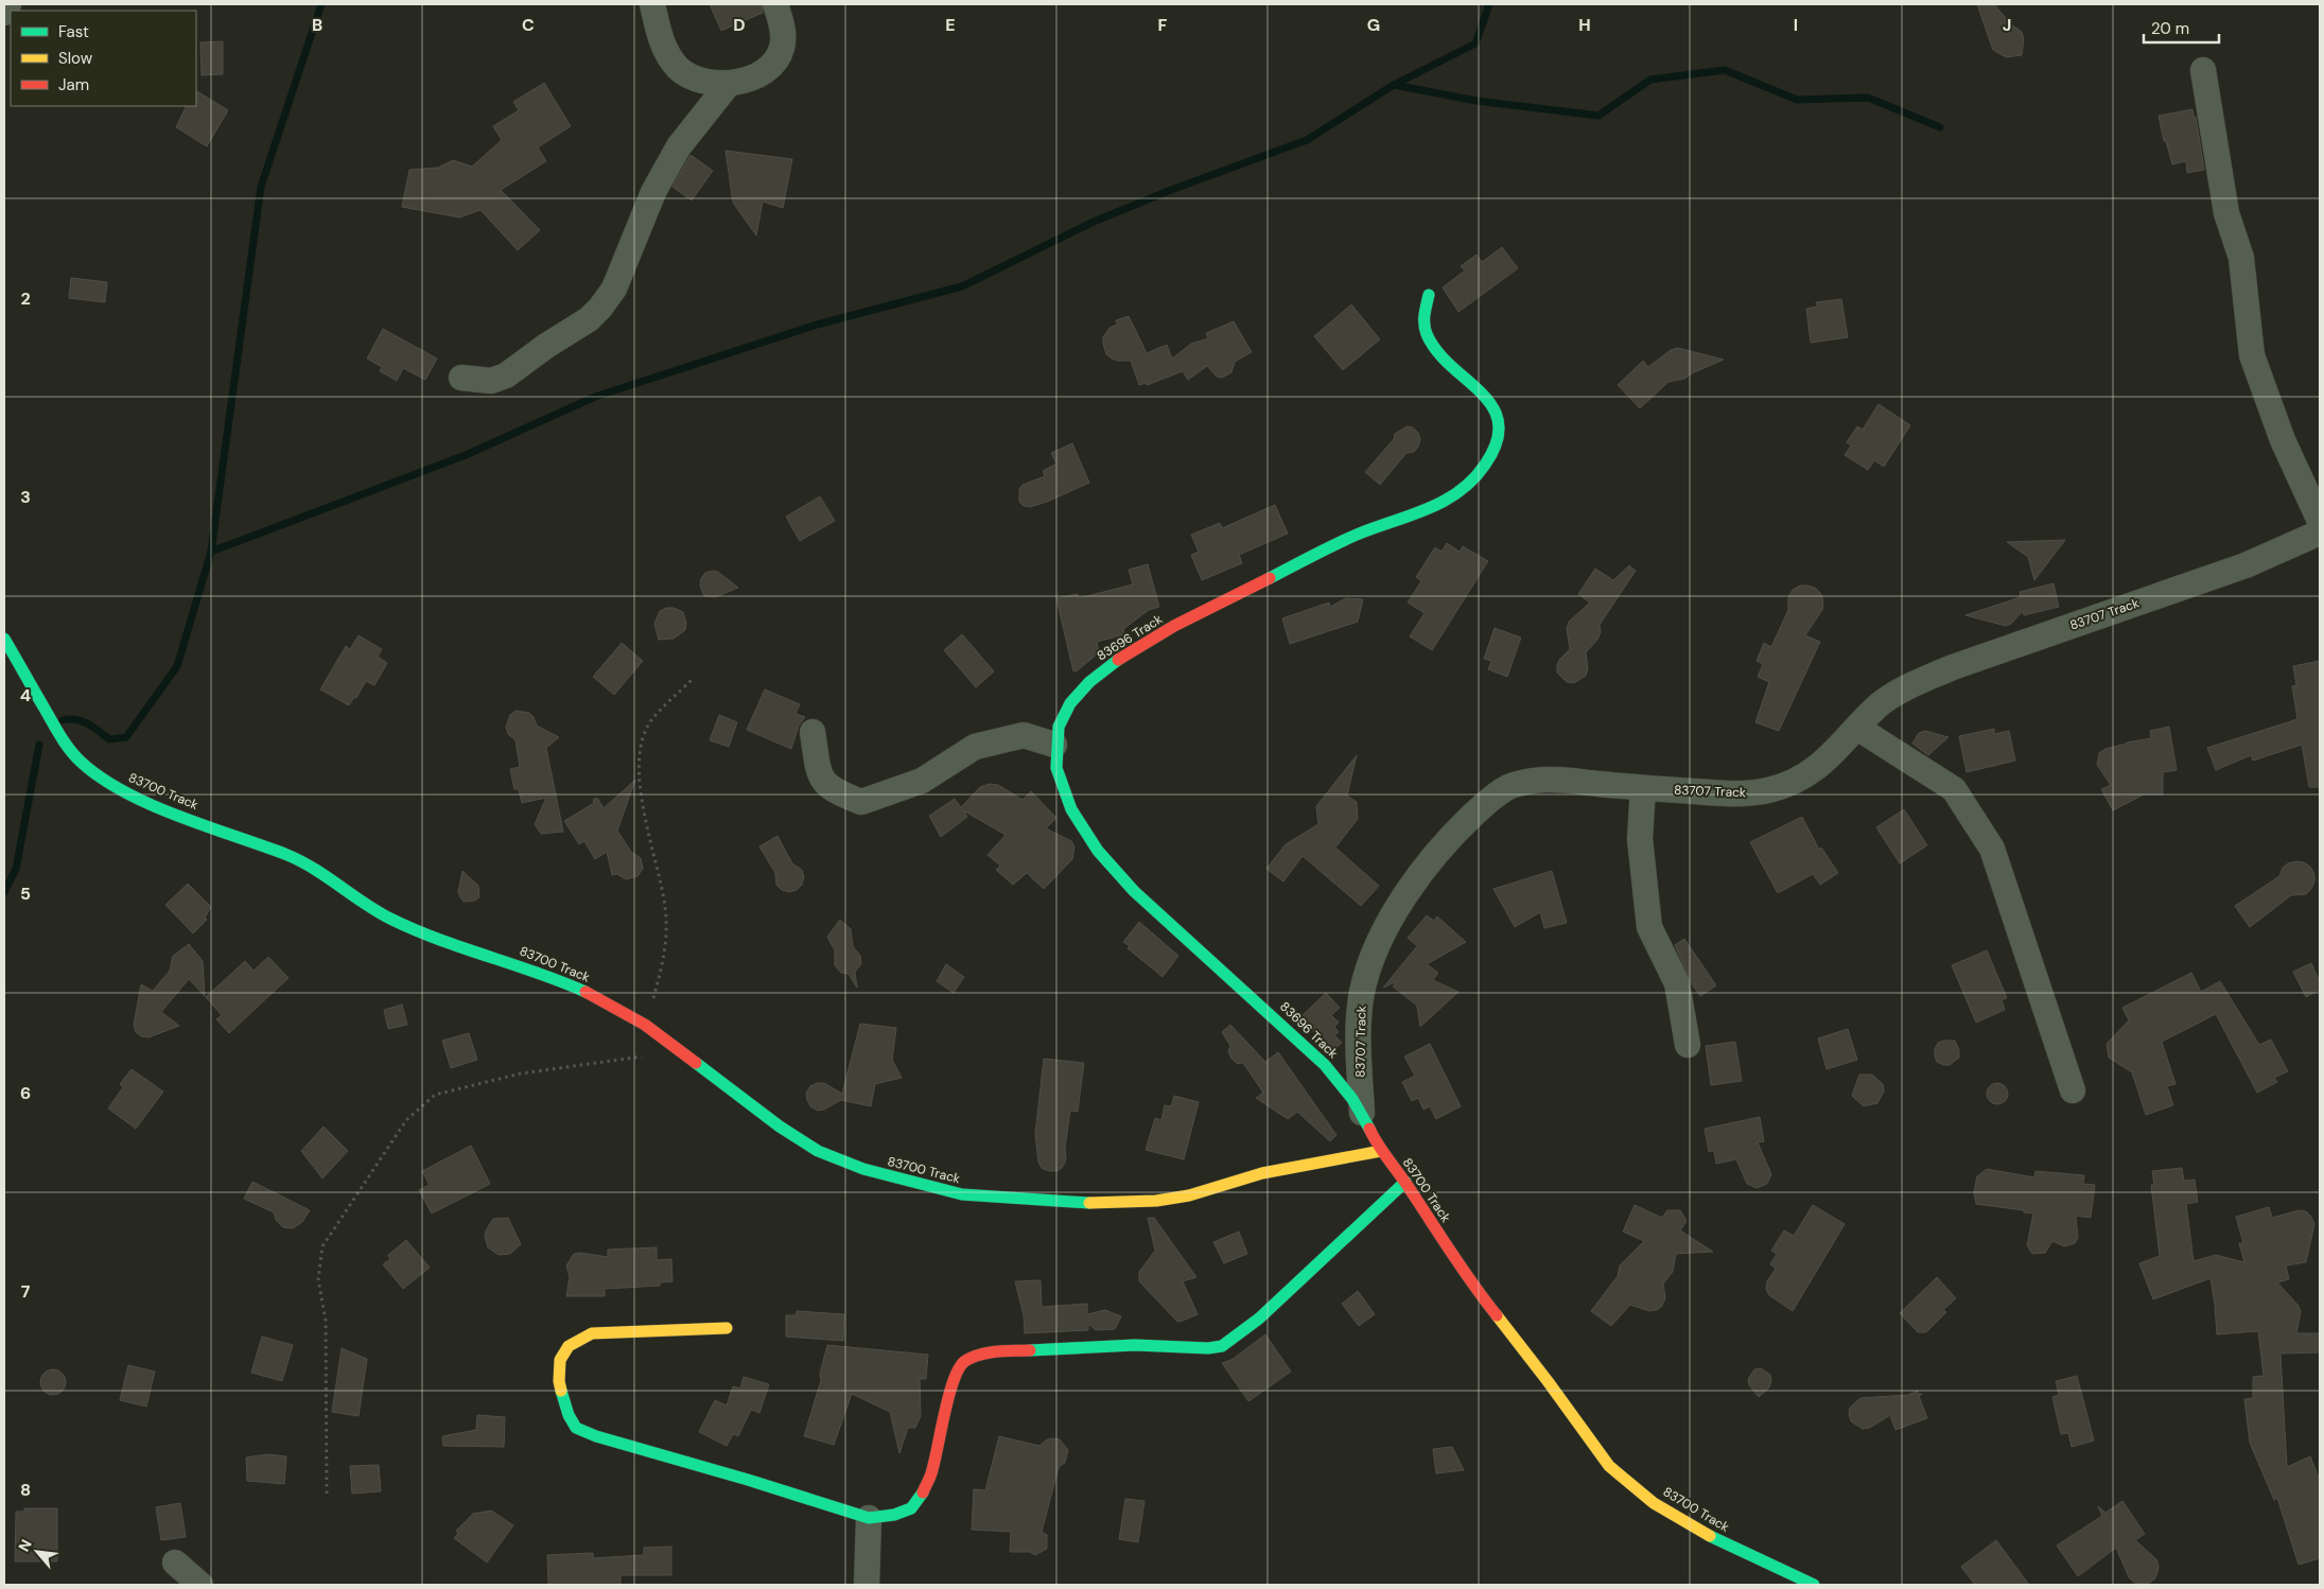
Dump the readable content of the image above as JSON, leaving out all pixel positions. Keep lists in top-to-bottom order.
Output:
{
  "streets": {
    "street": ["83707 Track", "83696 Track", "83700 Track"]
  },
  "crossings": [
    ["83707 Track", "83696 Track"],
    ["83696 Track", "83700 Track"]
  ],
  "legend": ["Fast", "Slow", "Jam"],
  "scale_bar": "20 m",
  "north": "top left",
  "grid": {
    "columns": [
      "B",
      "C",
      "D",
      "E",
      "F",
      "G",
      "H",
      "I",
      "J"
    ],
    "rows": [
      "2",
      "3",
      "4",
      "5",
      "6",
      "7",
      "8"
    ]
  }
}
